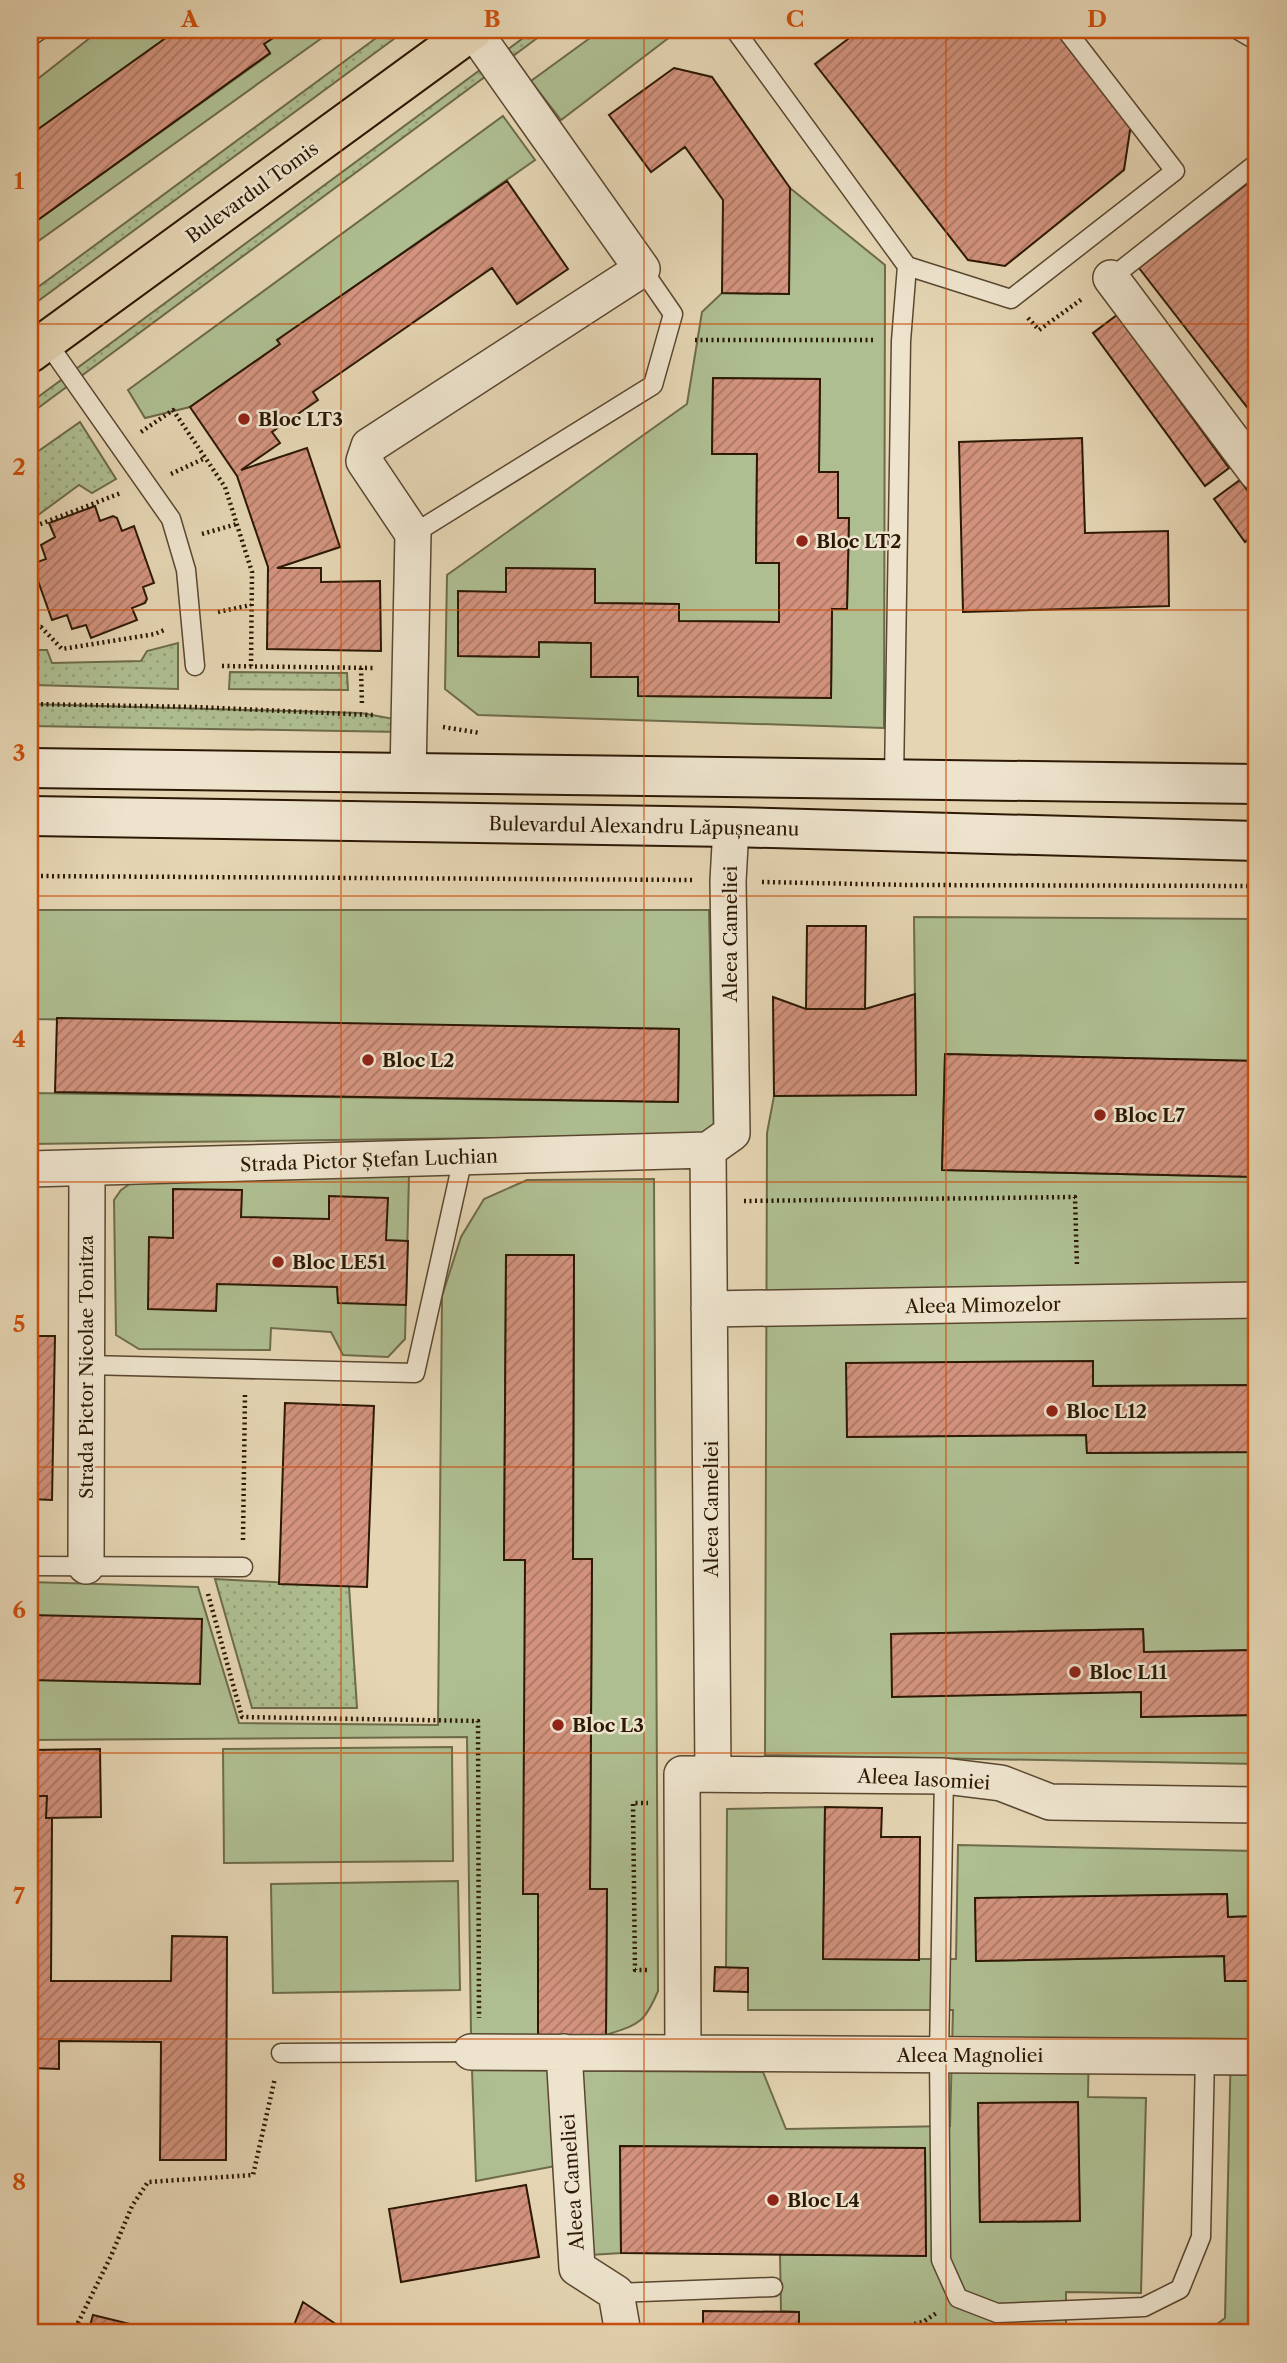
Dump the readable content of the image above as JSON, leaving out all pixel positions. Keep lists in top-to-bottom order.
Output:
{
  "streets": {
    "main road": ["Bulevardul Tomis", "Bulevardul Alexandru Lăpușneanu"],
    "street": [
      "Aleea Cameliei",
      "Strada Pictor Ștefan Luchian",
      "Aleea Mimozelor",
      "Strada Pictor Nicolae Tonitza",
      "Aleea Iasomiei",
      "Aleea Magnoliei"
    ]
  },
  "crossings": [
    ["Bulevardul Alexandru Lăpușneanu", "Aleea Cameliei"],
    ["Aleea Cameliei", "Strada Pictor Ștefan Luchian"],
    ["Aleea Cameliei", "Aleea Mimozelor"],
    ["Aleea Cameliei", "Aleea Iasomiei"],
    ["Strada Pictor Ștefan Luchian", "Strada Pictor Nicolae Tonitza"]
  ],
  "places": [
    "Bloc LT3",
    "Bloc LT2",
    "Bloc L2",
    "Bloc L7",
    "Bloc LE51",
    "Bloc L12",
    "Bloc L11",
    "Bloc L3",
    "Bloc L4"
  ],
  "grid": {
    "columns": [
      "A",
      "B",
      "C",
      "D"
    ],
    "rows": [
      "1",
      "2",
      "3",
      "4",
      "5",
      "6",
      "7",
      "8"
    ]
  }
}
